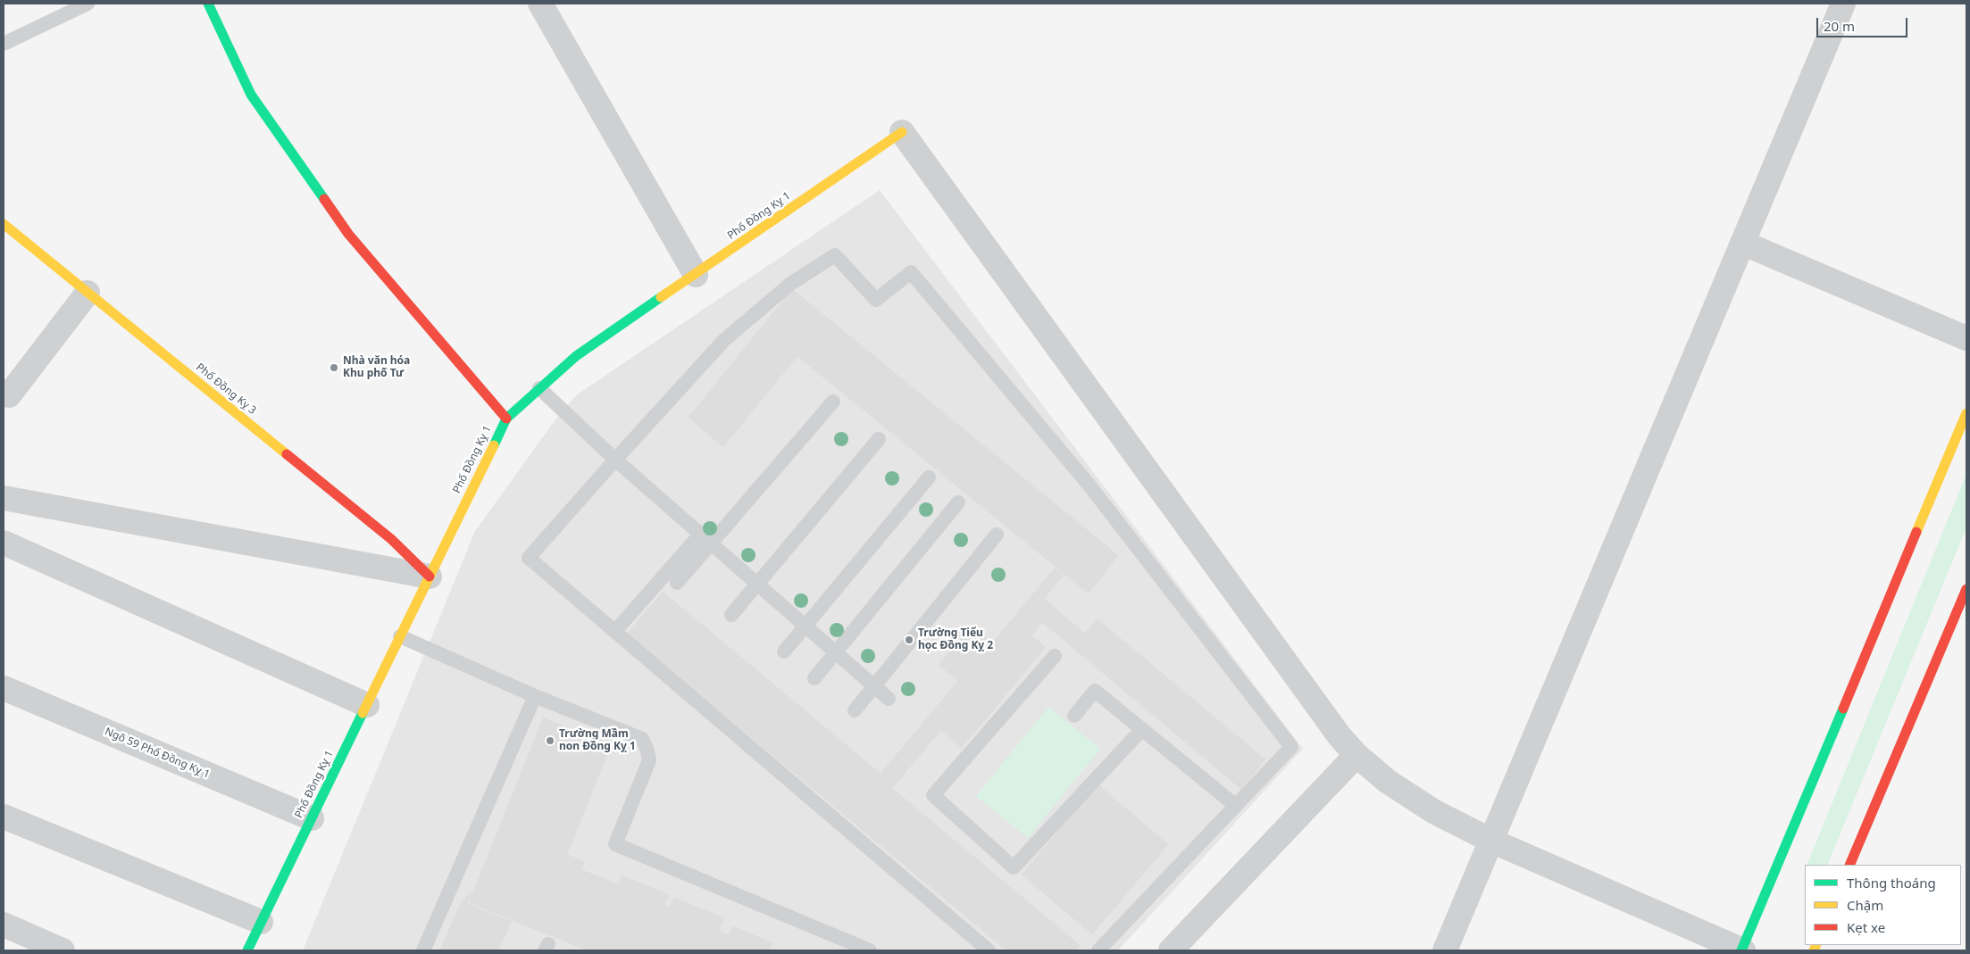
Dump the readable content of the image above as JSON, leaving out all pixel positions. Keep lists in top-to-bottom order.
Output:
{
  "streets": {
    "street": ["Phố Đồng Kỵ 1", "Phố Đồng Kỵ 3", "Ngõ 59 Phố Đồng Kỵ 1"]
  },
  "crossings": [
    ["Phố Đồng Kỵ 1", "Phố Đồng Kỵ 3"],
    ["Phố Đồng Kỵ 1", "Ngõ 59 Phố Đồng Kỵ 1"]
  ],
  "places": ["Nhà văn hóa Khu phố Tư", "Trường Tiểu học Đồng Kỵ 2", "Trường Mầm non Đồng Kỵ 1"],
  "legend": ["Thông thoáng", "Chậm", "Kẹt xe"],
  "scale_bar": "20 m"
}
